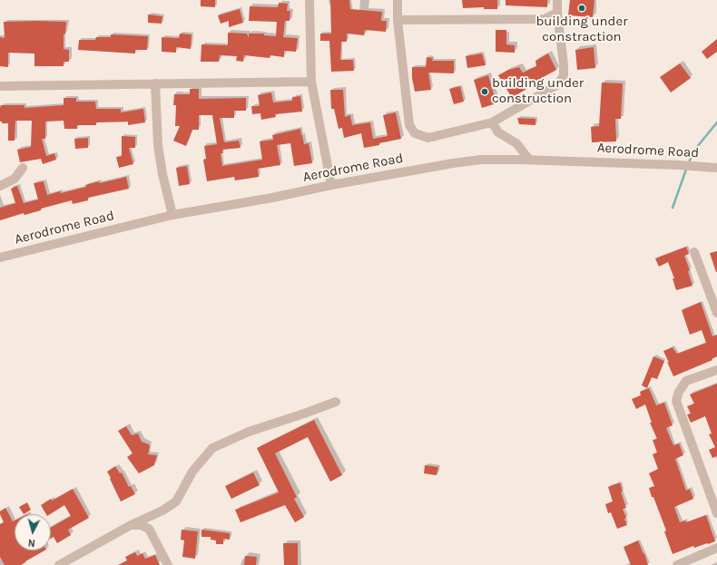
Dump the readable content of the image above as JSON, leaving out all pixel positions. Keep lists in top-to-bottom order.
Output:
{
  "streets": {
    "street": ["Aerodrome Road"]
  },
  "places": ["building under constraction", "building under construction"],
  "north": "bottom"
}
